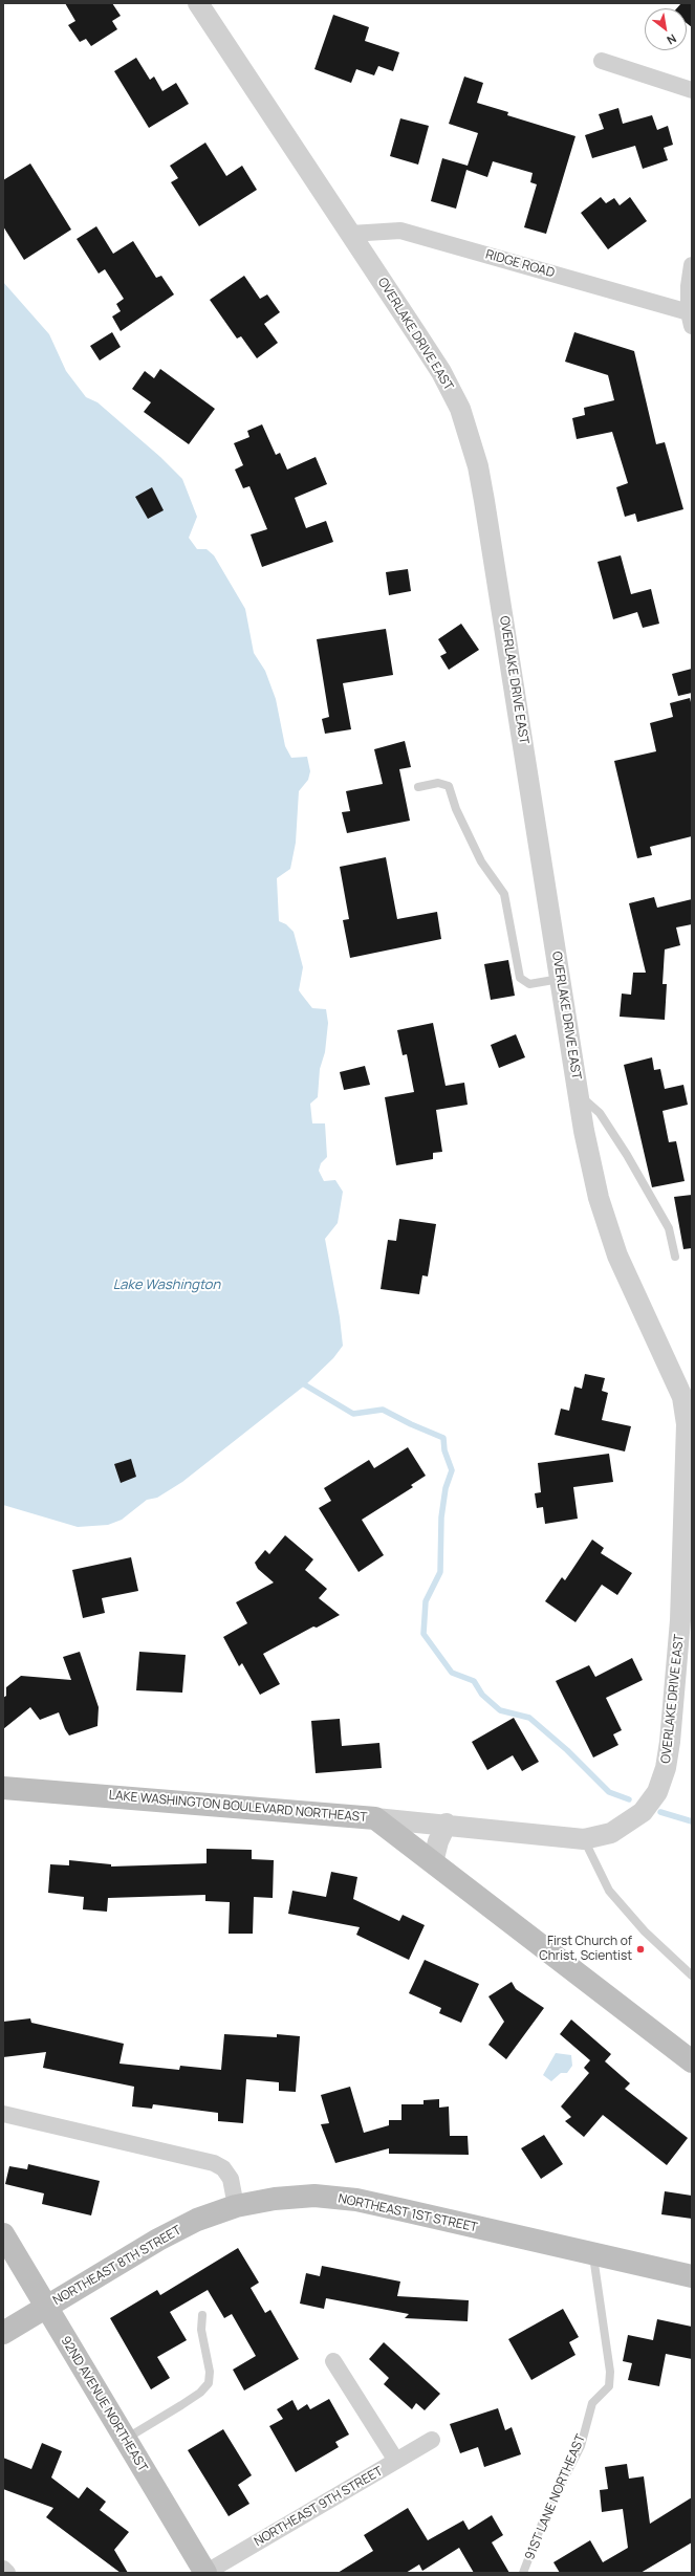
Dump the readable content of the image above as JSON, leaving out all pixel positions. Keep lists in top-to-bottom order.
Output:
{
  "streets": {
    "main road": [
      "LAKE WASHINGTON BOULEVARD NORTHEAST",
      "NORTHEAST 1ST STREET",
      "NORTHEAST 8TH STREET",
      "92ND AVENUE NORTHEAST"
    ],
    "street": ["RIDGE ROAD", "OVERLAKE DRIVE EAST", "NORTHEAST 9TH STREET"],
    "lane": ["91ST LANE NORTHEAST"]
  },
  "crossings": [
    ["RIDGE ROAD", "OVERLAKE DRIVE EAST"],
    ["OVERLAKE DRIVE EAST", "LAKE WASHINGTON BOULEVARD NORTHEAST"],
    ["NORTHEAST 1ST STREET", "NORTHEAST 8TH STREET"],
    ["NORTHEAST 1ST STREET", "91ST LANE NORTHEAST"],
    ["NORTHEAST 8TH STREET", "92ND AVENUE NORTHEAST"],
    ["92ND AVENUE NORTHEAST", "NORTHEAST 9TH STREET"]
  ],
  "water": ["Lake Washington"],
  "places": ["First Church of Christ, Scientist"],
  "north": "bottom right"
}
